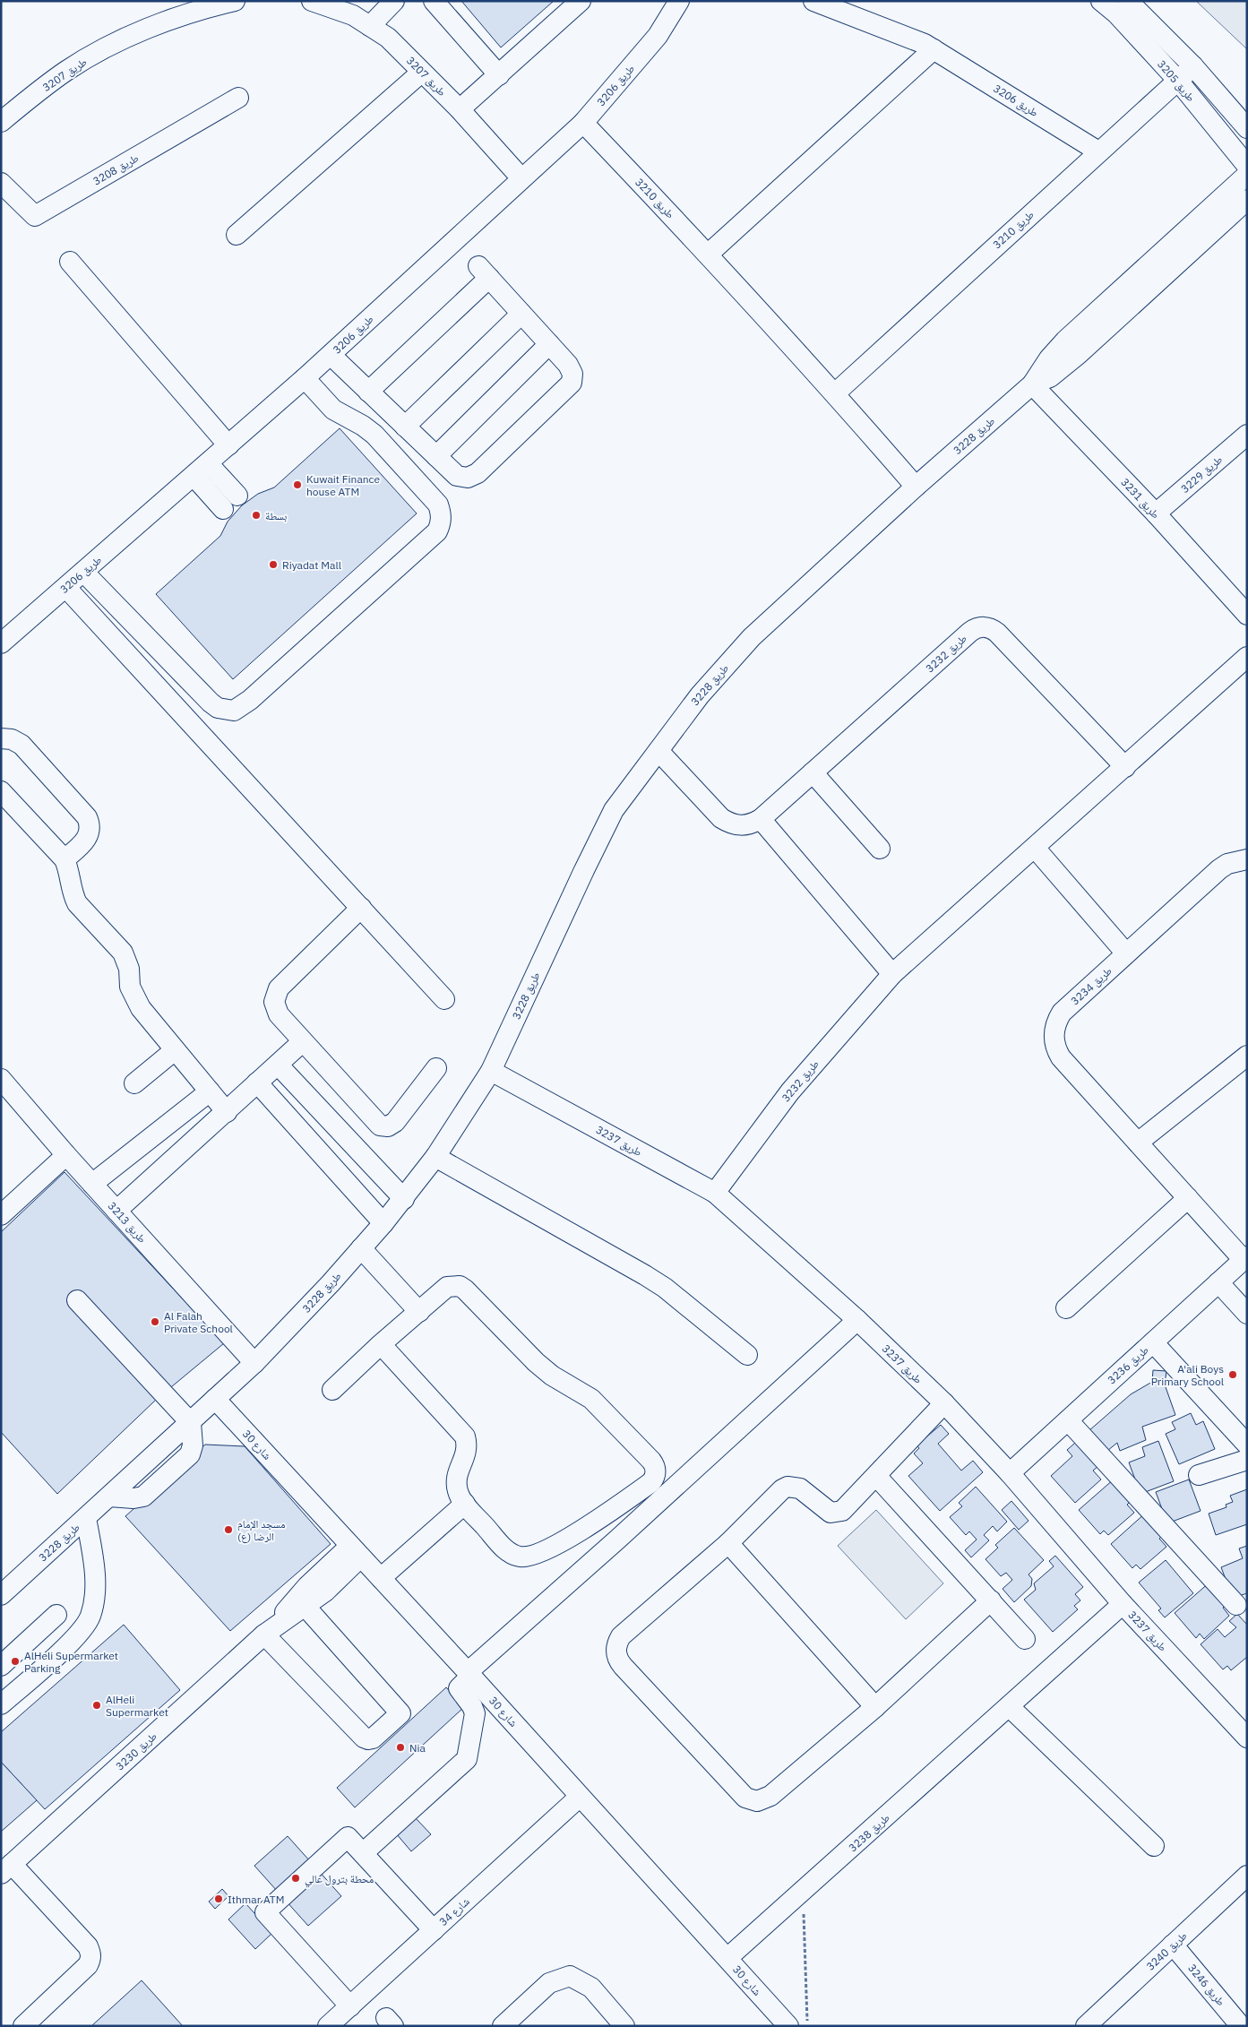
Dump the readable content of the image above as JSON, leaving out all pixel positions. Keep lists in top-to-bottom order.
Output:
{
  "streets": {
    "street": [
      "طريق 3207",
      "طريق 3205",
      "طريق 3206",
      "طريق 3208",
      "طريق 3210",
      "طريق 3228",
      "طريق 3229",
      "طريق 3231",
      "طريق 3232",
      "طريق 3234",
      "طريق 3237",
      "طريق 3213",
      "طريق 3236",
      "شارع 30",
      "طريق 3230",
      "طريق 3238",
      "شارع 34",
      "طريق 3240",
      "طريق 3246"
    ]
  },
  "crossings": [
    ["طريق 3207", "طريق 3206"],
    ["طريق 3205", "طريق 3210"],
    ["طريق 3206", "طريق 3210"],
    ["طريق 3210", "طريق 3228"],
    ["طريق 3228", "طريق 3231"],
    ["طريق 3228", "طريق 3232"],
    ["طريق 3228", "طريق 3237"],
    ["طريق 3228", "طريق 3213"],
    ["طريق 3228", "شارع 30"],
    ["طريق 3229", "طريق 3231"],
    ["طريق 3232", "طريق 3237"],
    ["طريق 3234", "طريق 3236"],
    ["طريق 3237", "طريق 3236"],
    ["طريق 3237", "طريق 3238"],
    ["شارع 30", "طريق 3230"],
    ["شارع 30", "طريق 3238"],
    ["شارع 30", "شارع 34"],
    ["طريق 3240", "طريق 3246"]
  ],
  "places": [
    "Kuwait Finance house ATM",
    "بسطة",
    "Riyadat Mall",
    "Al Falah Private School",
    "A'ali Boys Primary School",
    "مسجد الإمام الرضا (ع)",
    "AlHeli Supermarket Parking",
    "AlHeli Supermarket",
    "Nia",
    "محطة بترول عالي",
    "Ithmar ATM"
  ]
}
